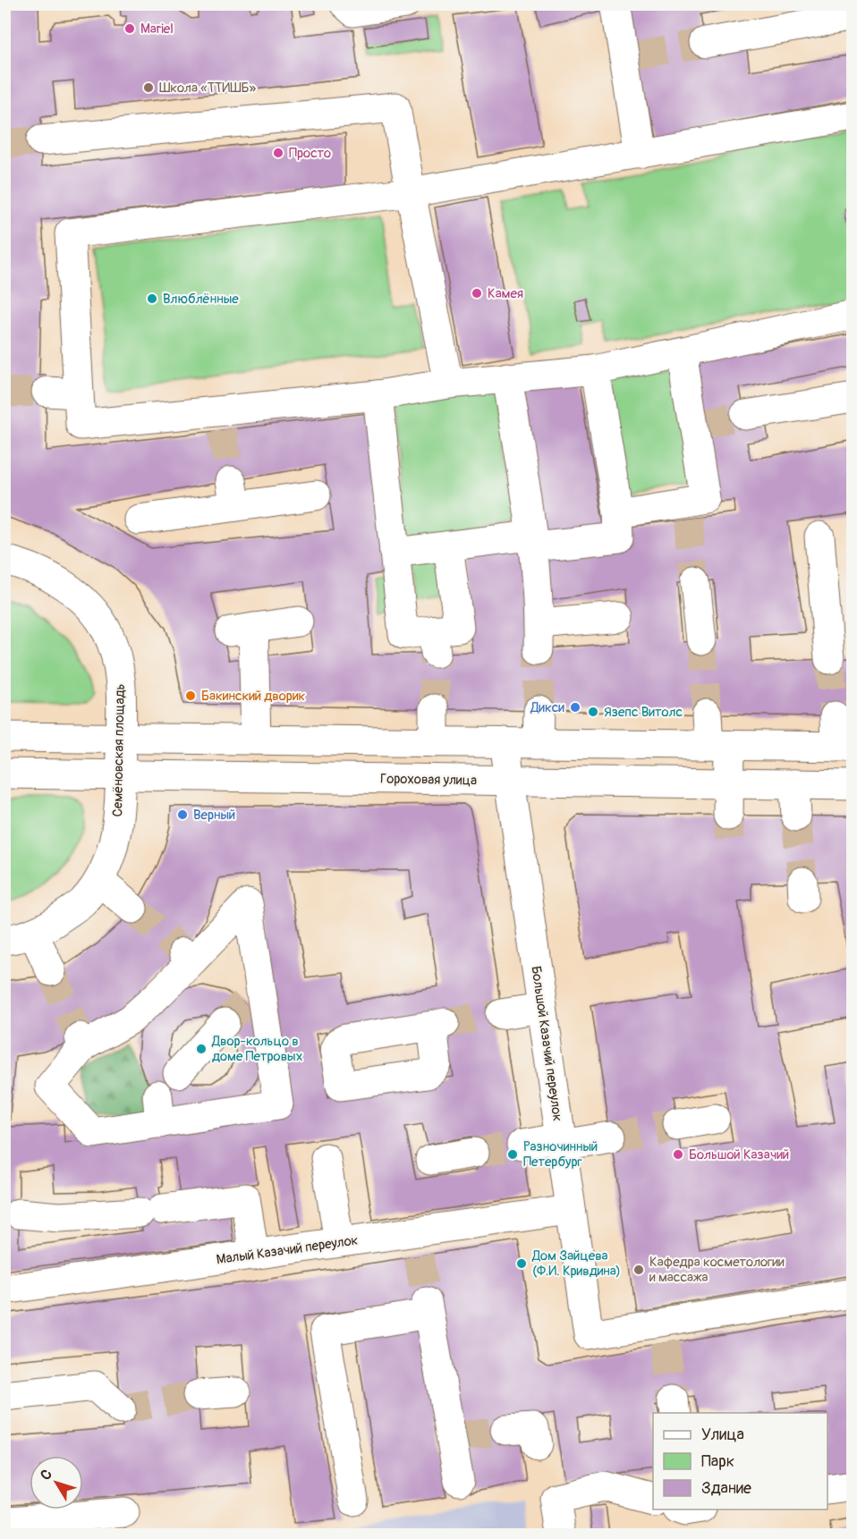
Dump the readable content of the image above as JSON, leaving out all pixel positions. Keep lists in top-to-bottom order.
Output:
{
  "streets": {
    "street": [
      "Семёновская площадь",
      "Гороховая улица",
      "Большой Казачий переулок",
      "Малый Казачий переулок"
    ]
  },
  "crossings": [
    ["Семёновская площадь", "Гороховая улица"],
    ["Гороховая улица", "Большой Казачий переулок"],
    ["Большой Казачий переулок", "Малый Казачий переулок"]
  ],
  "places": [
    "Mariel",
    "Школа «ТТИШБ»",
    "Просто",
    "Камея",
    "Влюблённые",
    "Бакинский дворик",
    "Дикси",
    "Язепс Витолс",
    "Верный",
    "Двор-кольцо в доме Петровых",
    "Разночинный Петербург",
    "Большой Казачий",
    "Дом Зайцева (Ф.И. Кривдина)",
    "Кафедра косметологии и массажа"
  ],
  "legend": ["Улица", "Парк", "Здание"],
  "north": "top left"
}
